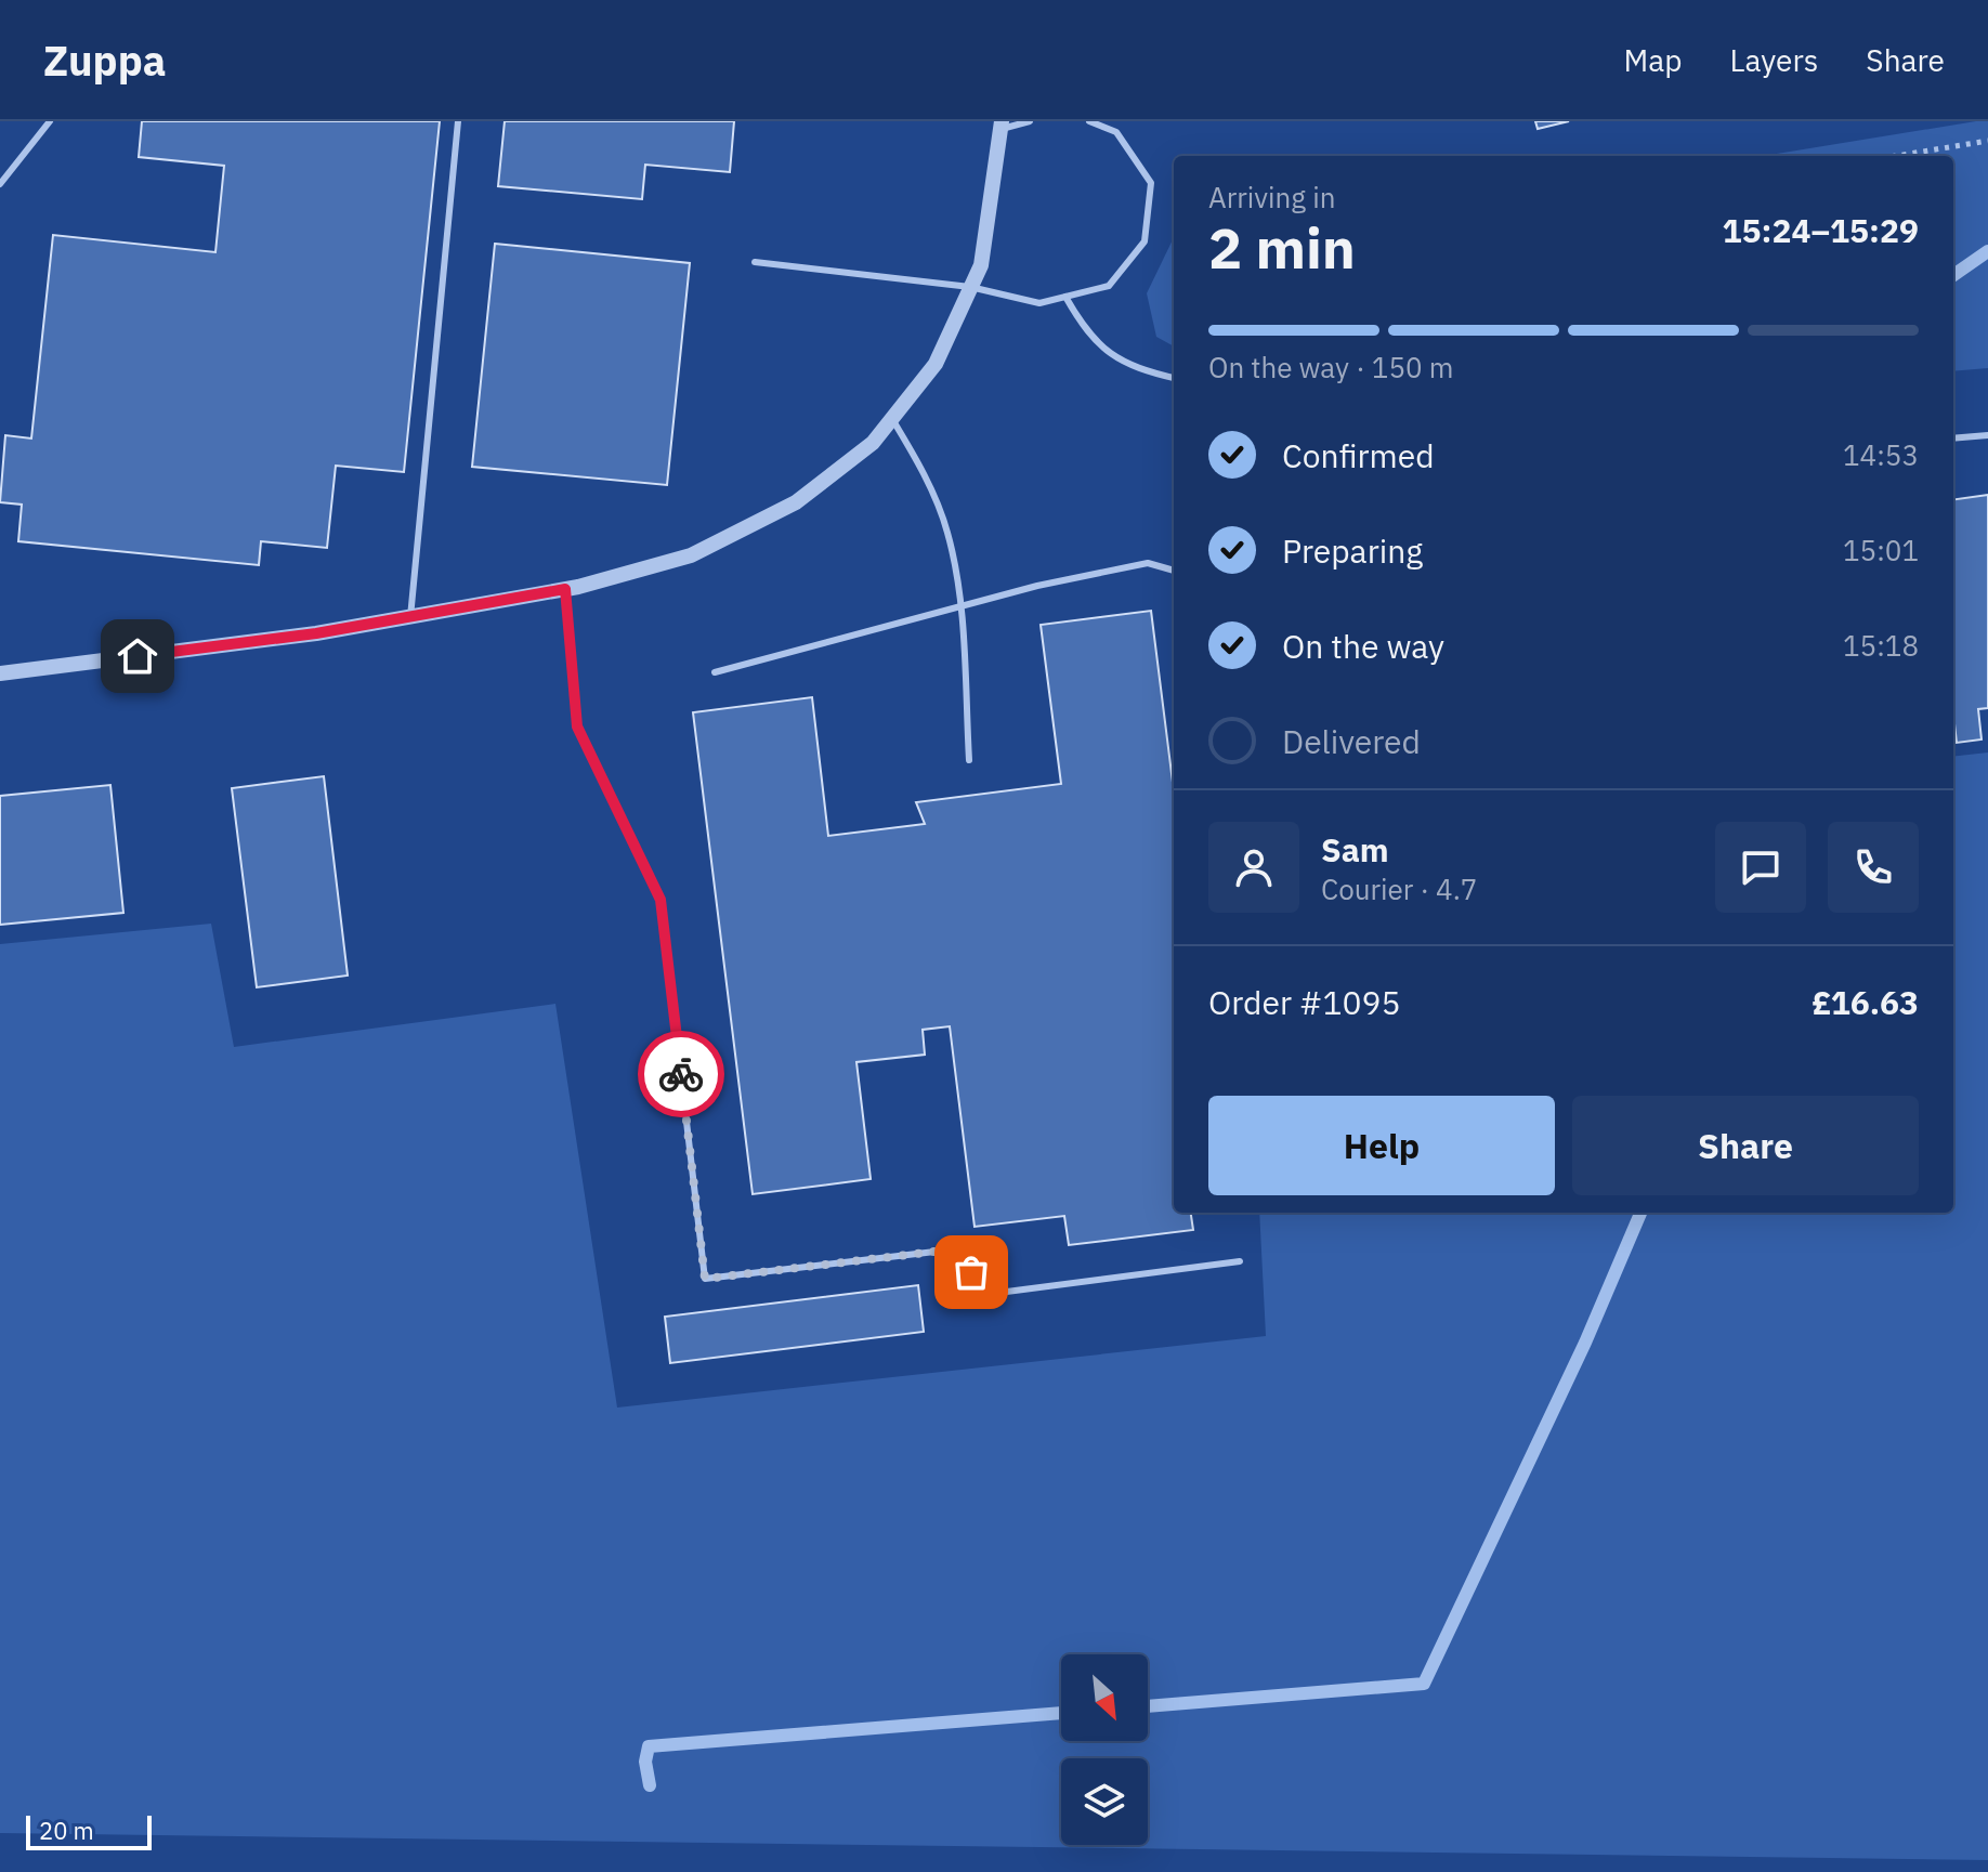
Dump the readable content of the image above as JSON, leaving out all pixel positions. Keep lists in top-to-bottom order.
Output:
{
  "scale_bar": "20 m",
  "north": "bottom right",
  "page": {
    "header": "Zuppa",
    "nav": ["Map", "Layers", "Share"],
    "heading": ["2 min", "Arriving in", "15:24–15:29"],
    "panel": [
      "Sam",
      "Courier · 4.7",
      "Order #1095",
      "£16.63"
    ],
    "bar": "On the way · 150 m",
    "list": [
      ["Confirmed", "14:53"],
      ["Preparing", "15:01"],
      ["On the way", "15:18"],
      "Delivered"
    ],
    "buttons": ["Help", "Share"],
    "scale": "20 m"
  }
}
